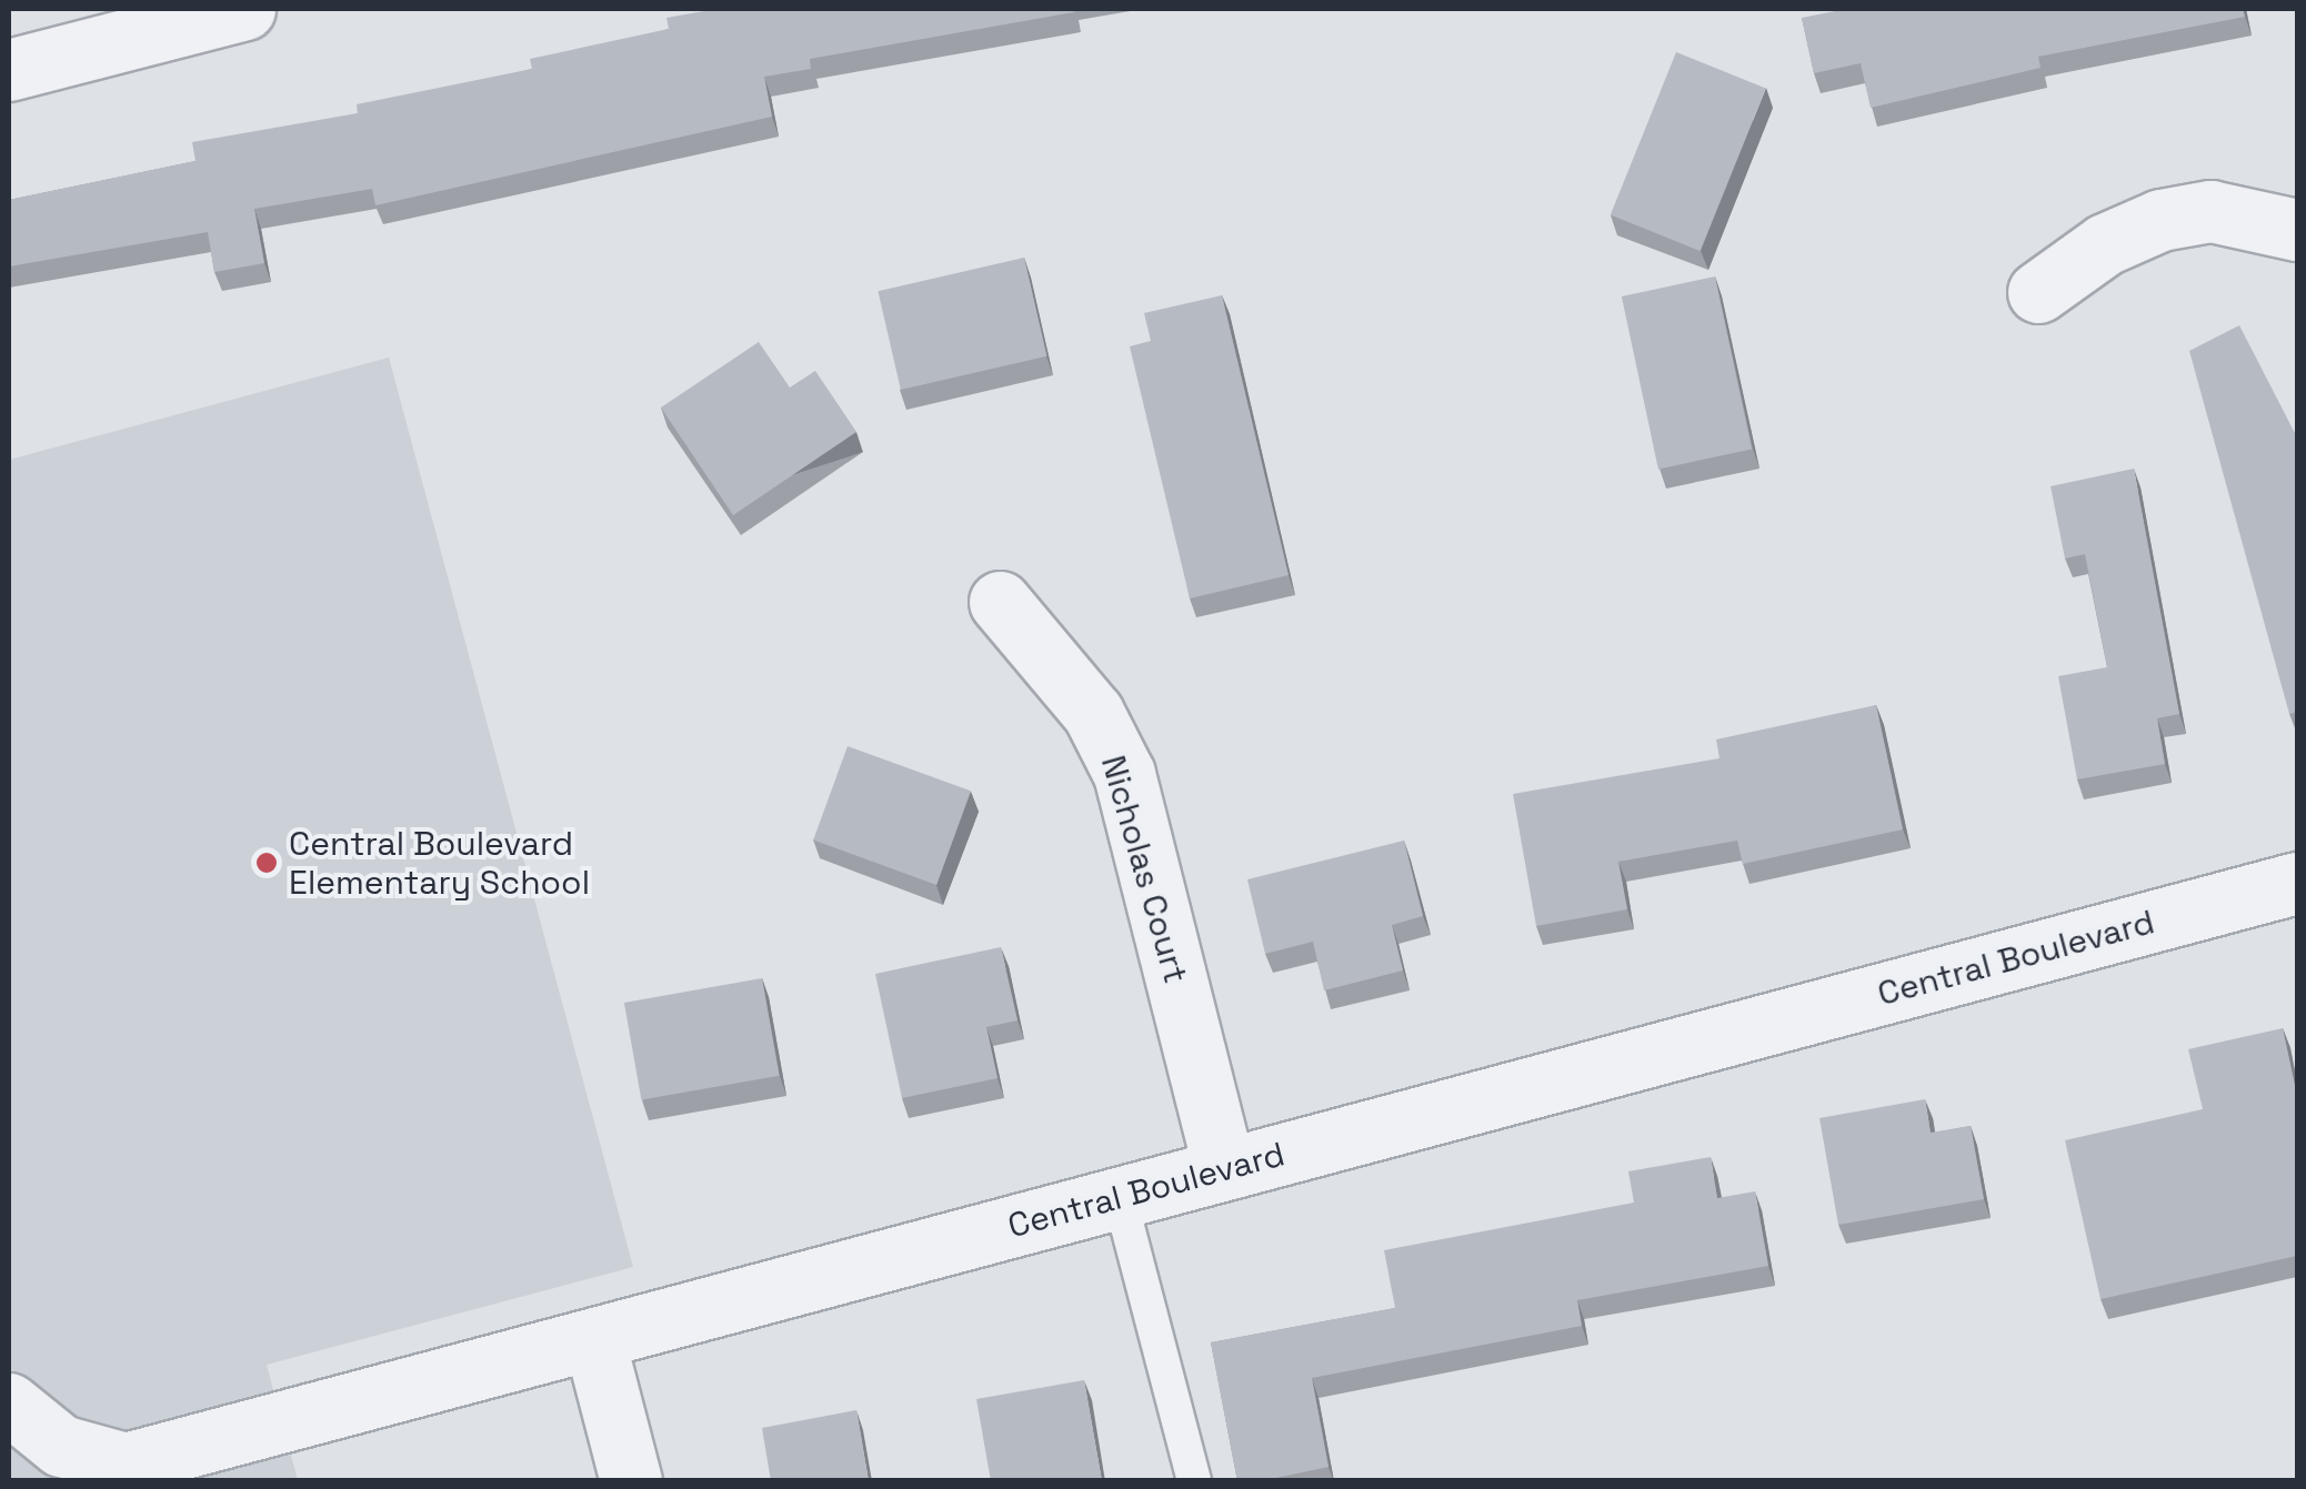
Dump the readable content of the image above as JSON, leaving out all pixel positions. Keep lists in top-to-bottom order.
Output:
{
  "streets": {
    "street": ["Nicholas Court", "Central Boulevard"]
  },
  "crossings": [
    ["Nicholas Court", "Central Boulevard"]
  ],
  "places": ["Central Boulevard Elementary School"]
}
